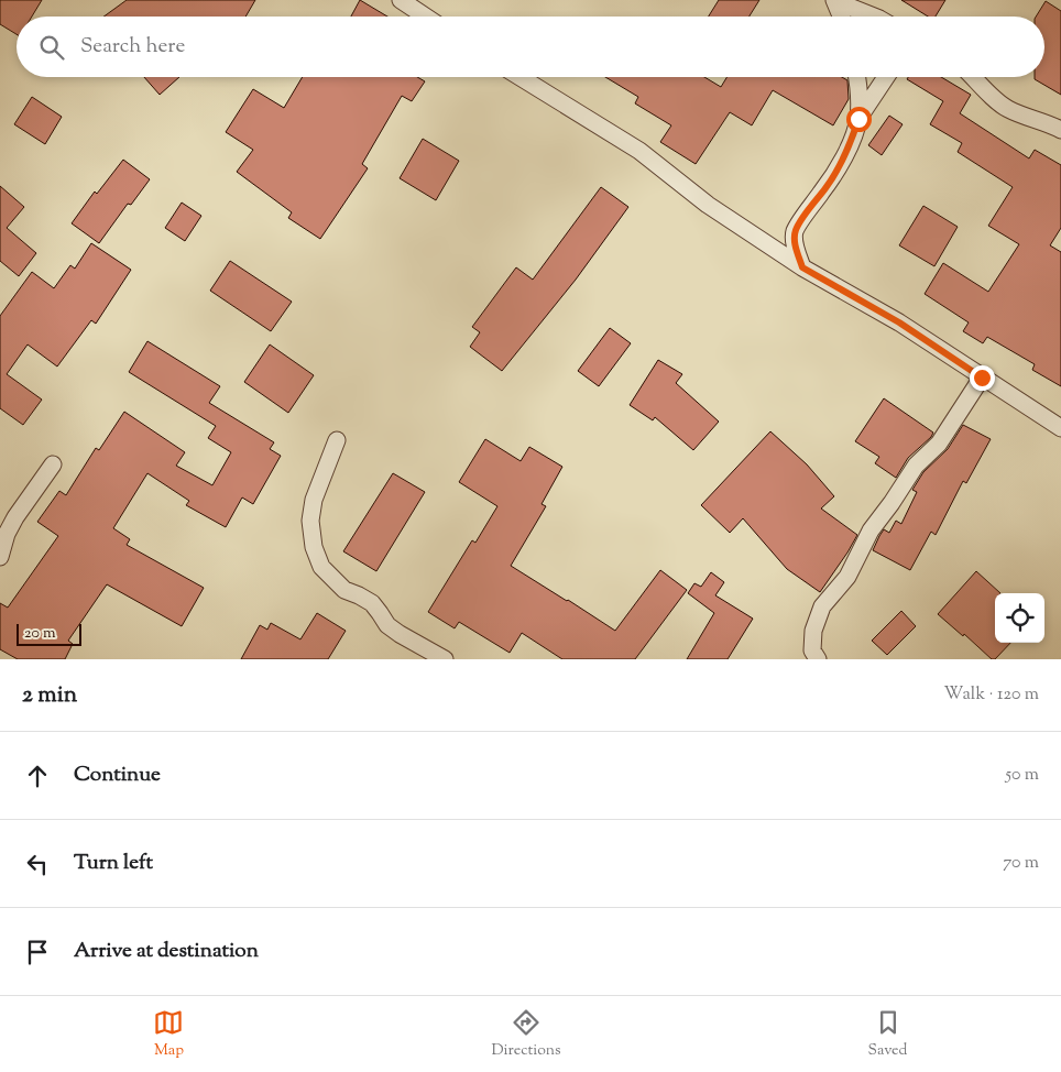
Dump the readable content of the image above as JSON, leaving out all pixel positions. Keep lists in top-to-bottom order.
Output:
{
  "scale_bar": "20 m",
  "page": {
    "search": "Search here",
    "scale": "20 m",
    "heading": ["2 min", "Walk · 120 m"],
    "list": [
      ["Continue", "50 m"],
      ["Turn left", "70 m"],
      "Arrive at destination"
    ],
    "nav": ["Map", "Directions", "Saved"]
  }
}
